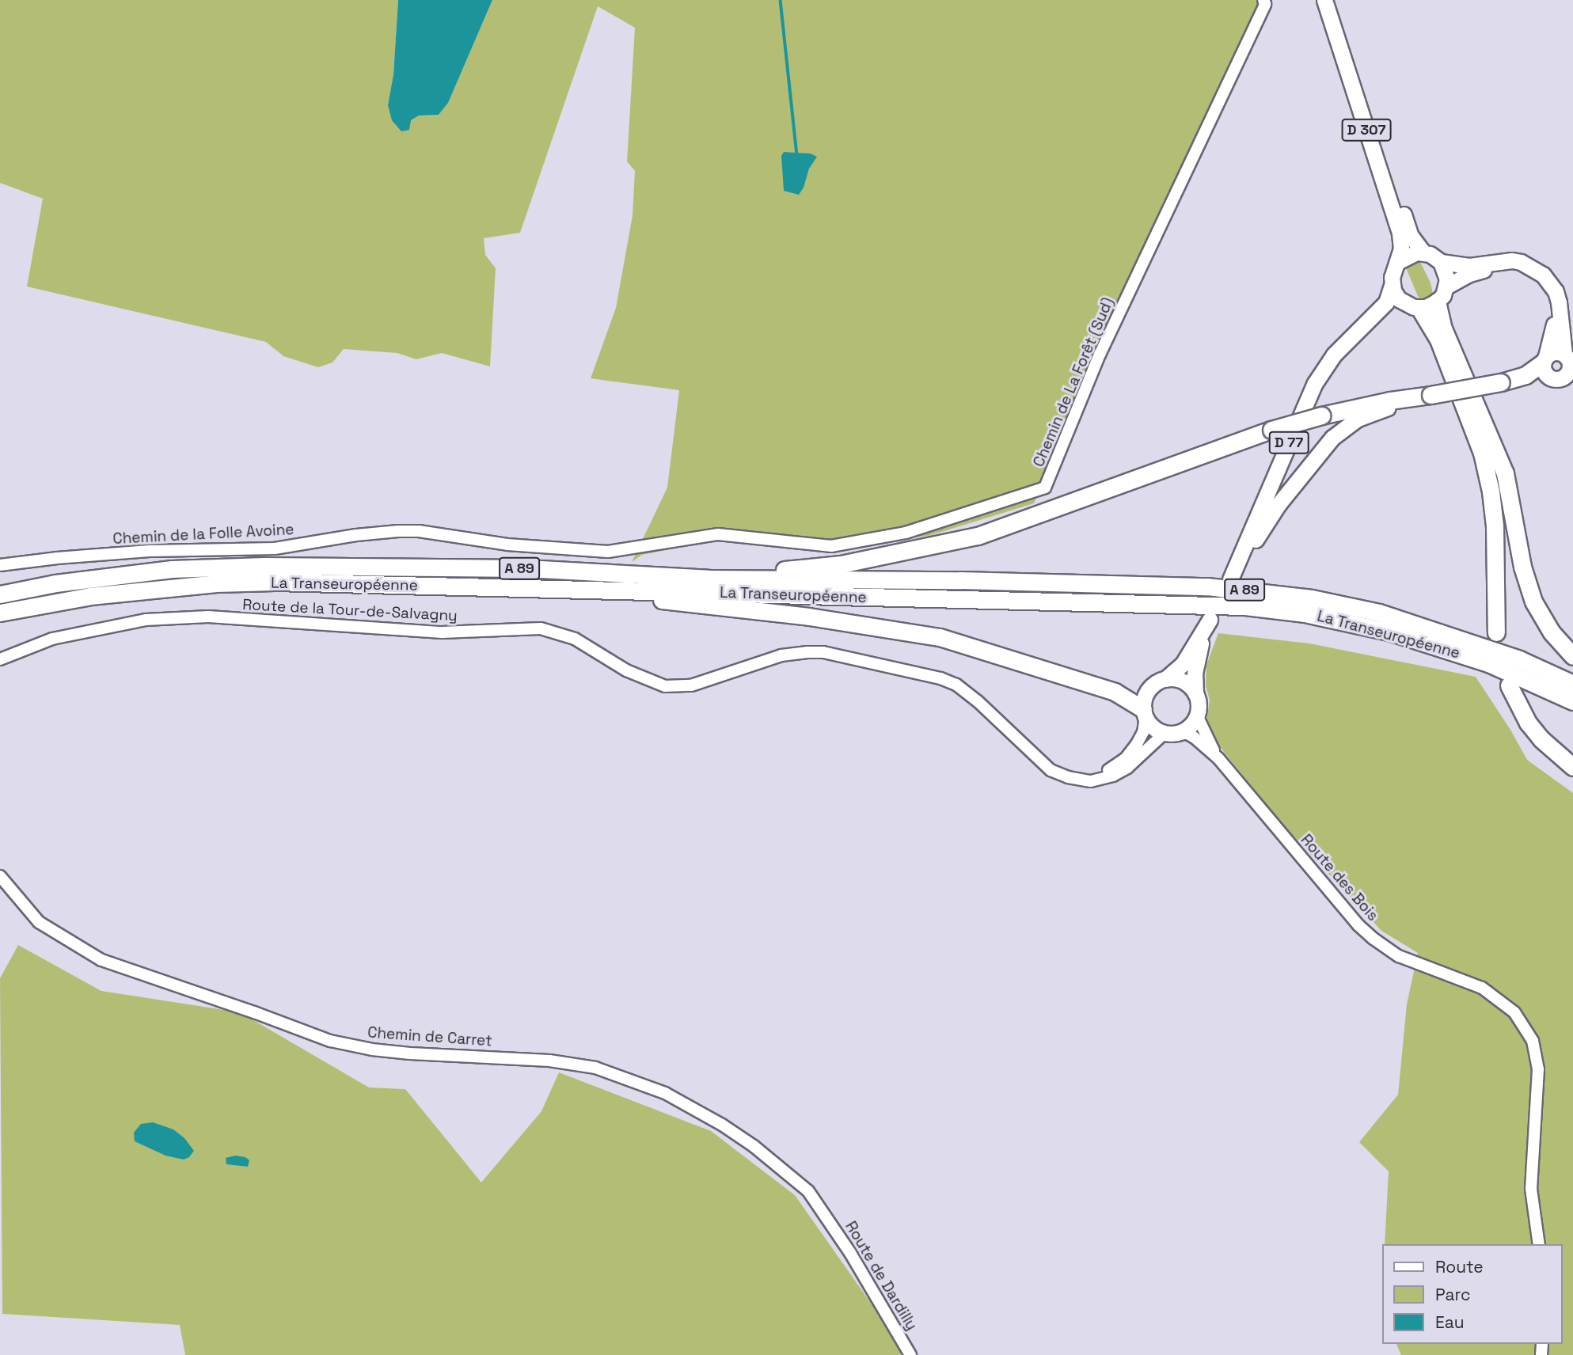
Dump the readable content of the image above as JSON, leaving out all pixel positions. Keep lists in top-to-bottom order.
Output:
{
  "streets": {
    "highway": ["A 89", "La Transeuropéenne"],
    "main road": ["D 307", "D 77"],
    "street": [
      "Chemin de La Forêt (Sud)",
      "Chemin de la Folle Avoine",
      "Route de la Tour-de-Salvagny",
      "Route des Bois",
      "Chemin de Carret",
      "Route de Dardilly"
    ]
  },
  "crossings": [
    ["D 307", "D 77"],
    ["Chemin de La Forêt (Sud)", "Chemin de la Folle Avoine"],
    ["Route de la Tour-de-Salvagny", "Route des Bois"],
    ["Chemin de Carret", "Route de Dardilly"]
  ],
  "legend": ["Route", "Parc", "Eau"]
}
